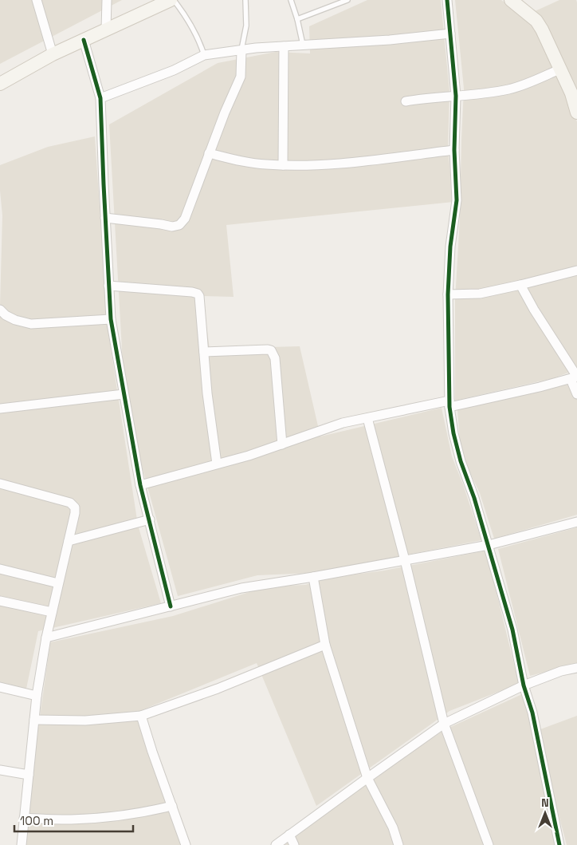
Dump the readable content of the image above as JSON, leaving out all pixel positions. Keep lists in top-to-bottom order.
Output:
{
  "scale_bar": "100 m",
  "north": "top"
}
